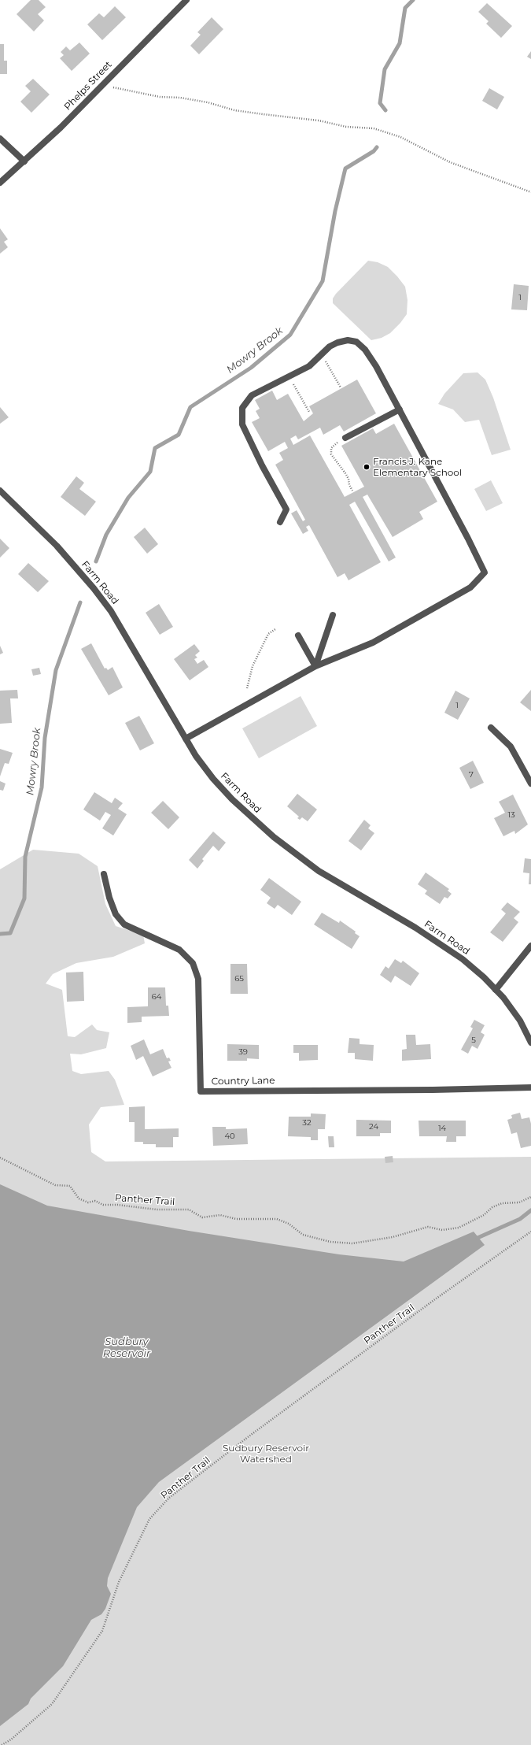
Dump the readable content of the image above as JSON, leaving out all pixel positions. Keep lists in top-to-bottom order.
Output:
{
  "streets": {
    "street": ["Phelps Street", "Farm Road", "Country Lane"],
    "path": ["Panther Trail"]
  },
  "water": ["Mowry Brook", "Sudbury Reservoir"],
  "parks": ["Sudbury Reservoir Watershed"],
  "places": ["Francis J. Kane Elementary School"],
  "house_numbers": [
    "1",
    "1",
    "7",
    "13",
    "65",
    "64",
    "5",
    "39",
    "32",
    "24",
    "14",
    "40"
  ]
}
